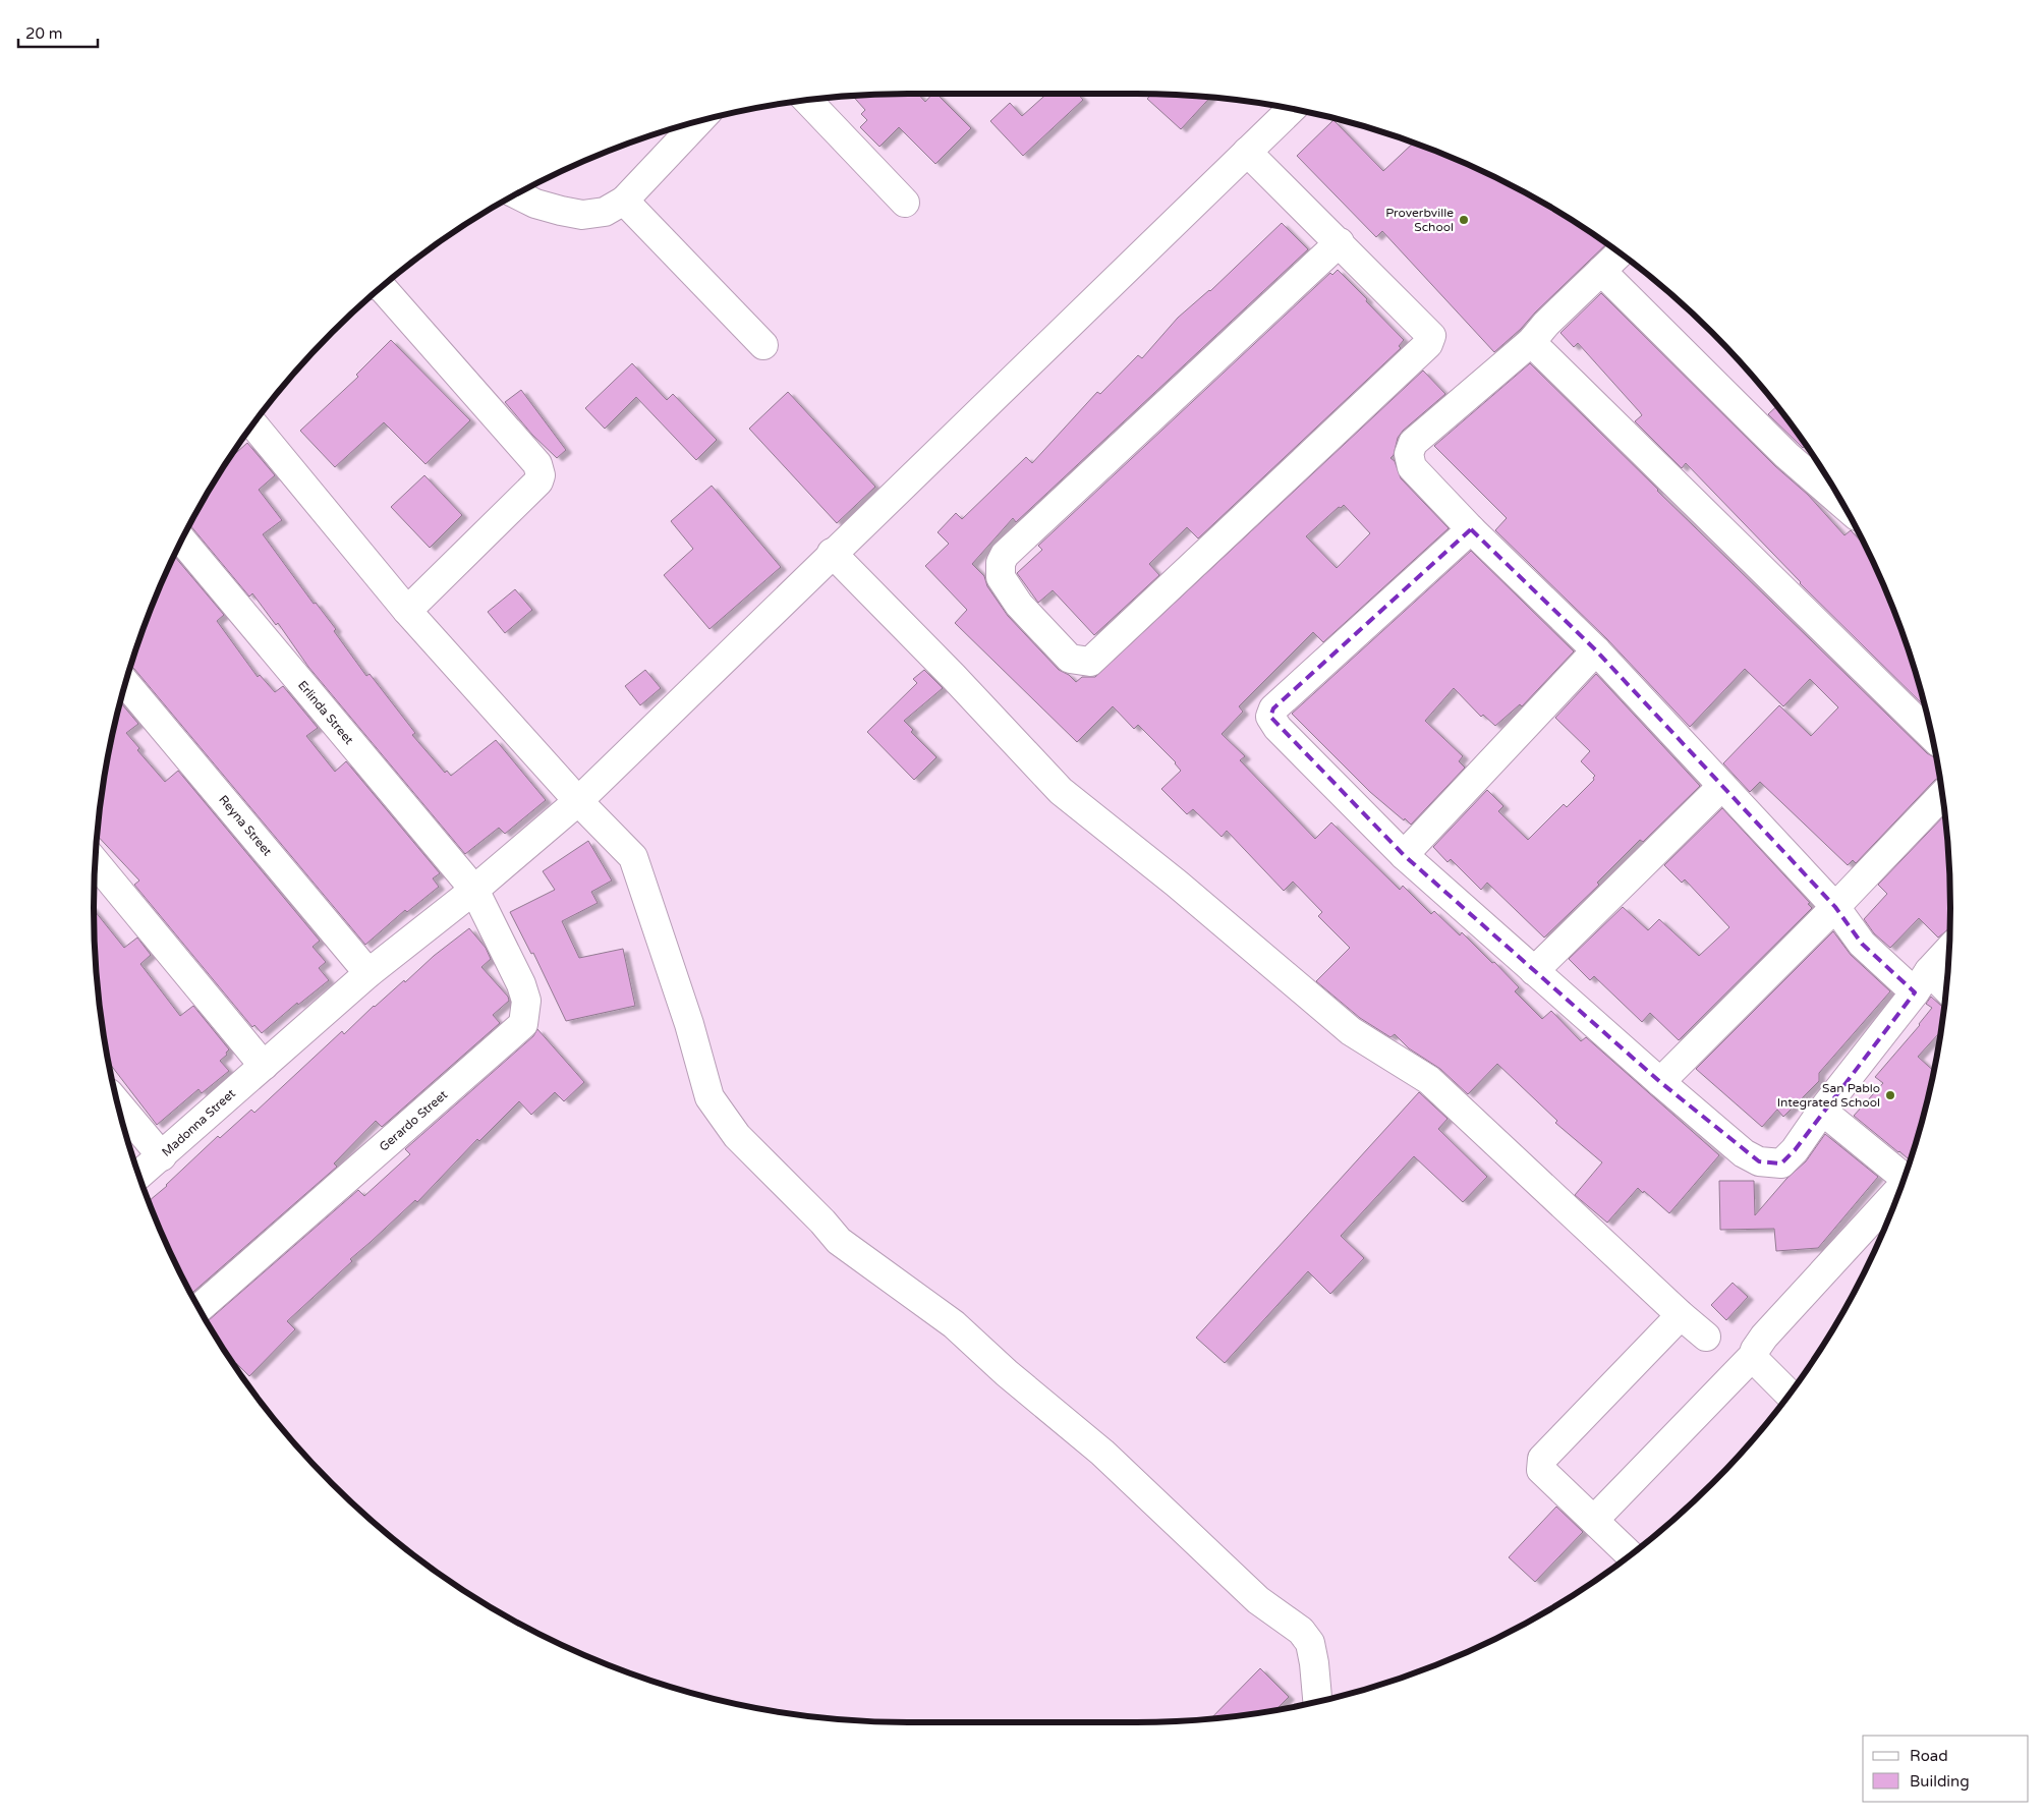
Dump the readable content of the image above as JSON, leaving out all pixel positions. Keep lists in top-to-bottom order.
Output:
{
  "streets": {
    "street": [
      "Erlinda Street",
      "Reyna Street",
      "Gerardo Street",
      "Madonna Street"
    ]
  },
  "crossings": [
    ["Erlinda Street", "Gerardo Street"],
    ["Erlinda Street", "Madonna Street"],
    ["Reyna Street", "Madonna Street"],
    ["Gerardo Street", "Madonna Street"]
  ],
  "places": ["Proverbville School", "San Pablo Integrated School"],
  "legend": ["Road", "Building"],
  "scale_bar": "20 m"
}
